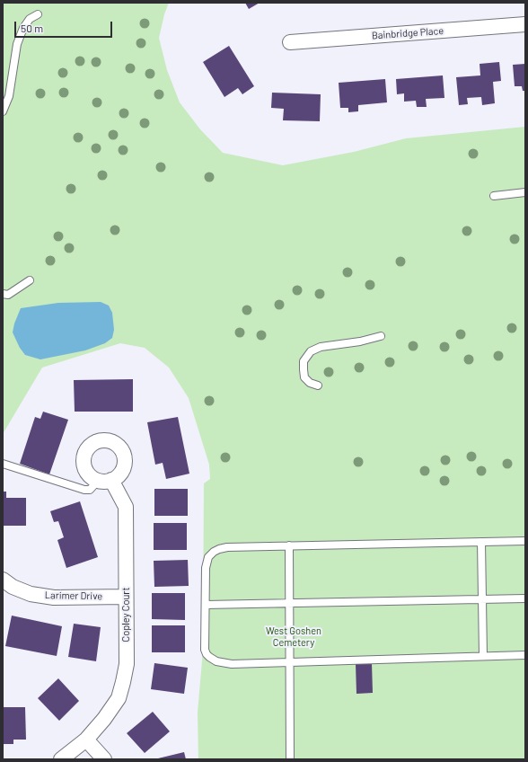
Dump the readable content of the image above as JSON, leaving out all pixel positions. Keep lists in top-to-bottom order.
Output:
{
  "streets": {
    "street": ["Bainbridge Place", "Larimer Drive", "Copley Court"]
  },
  "crossings": [
    ["Larimer Drive", "Copley Court"]
  ],
  "parks": ["West Goshen Cemetery"],
  "scale_bar": "50 m"
}
